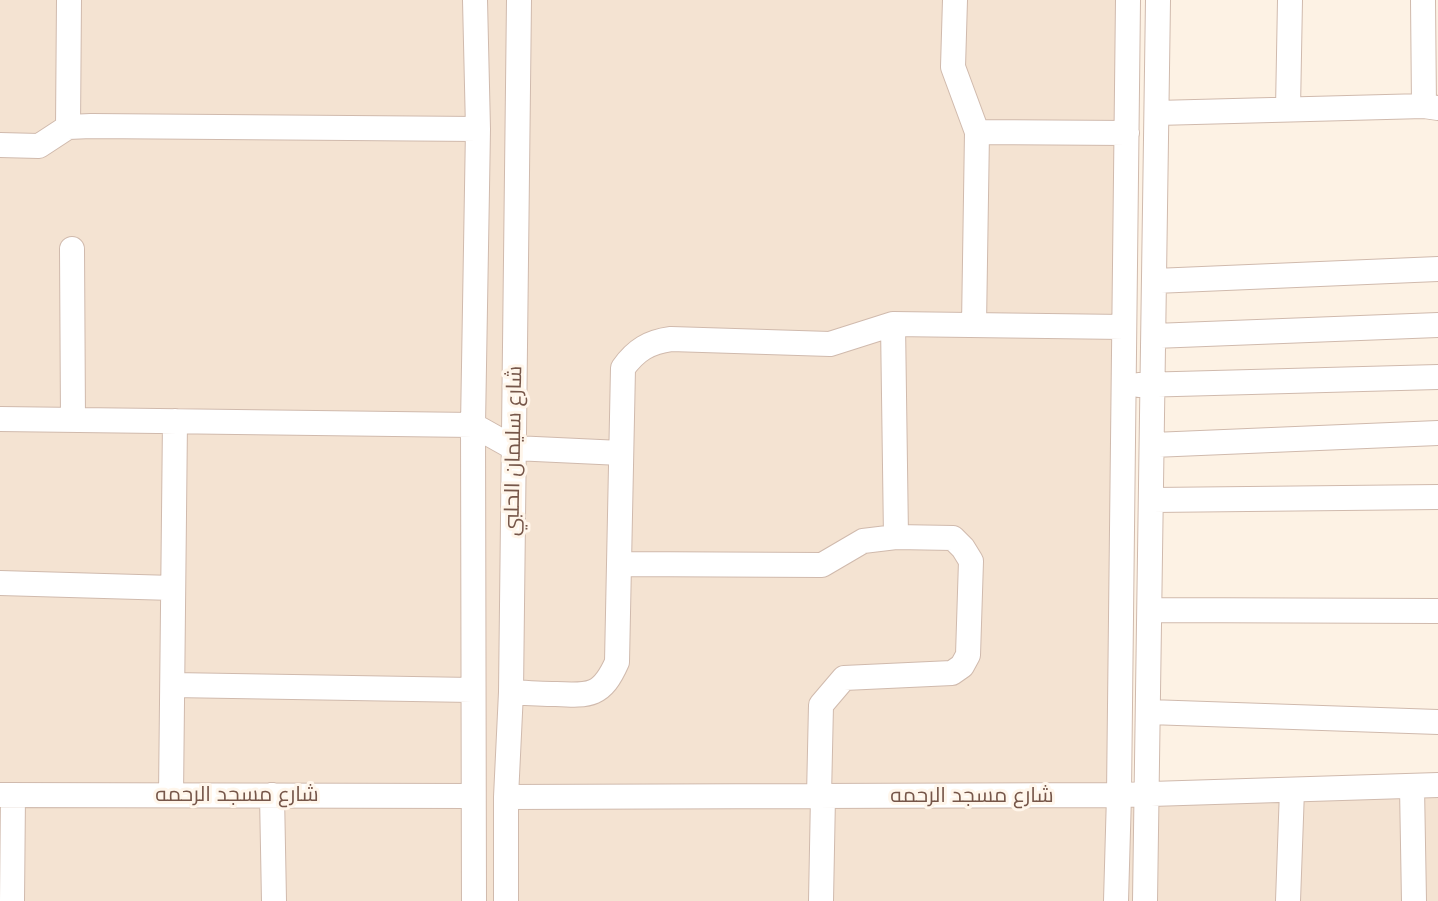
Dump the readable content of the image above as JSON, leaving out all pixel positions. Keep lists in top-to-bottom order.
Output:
{
  "streets": {
    "street": ["شارع سليمان الحلبي", "شارع مسجد الرحمه"]
  },
  "crossings": [
    ["شارع سليمان الحلبي", "شارع مسجد الرحمه"]
  ]
}
